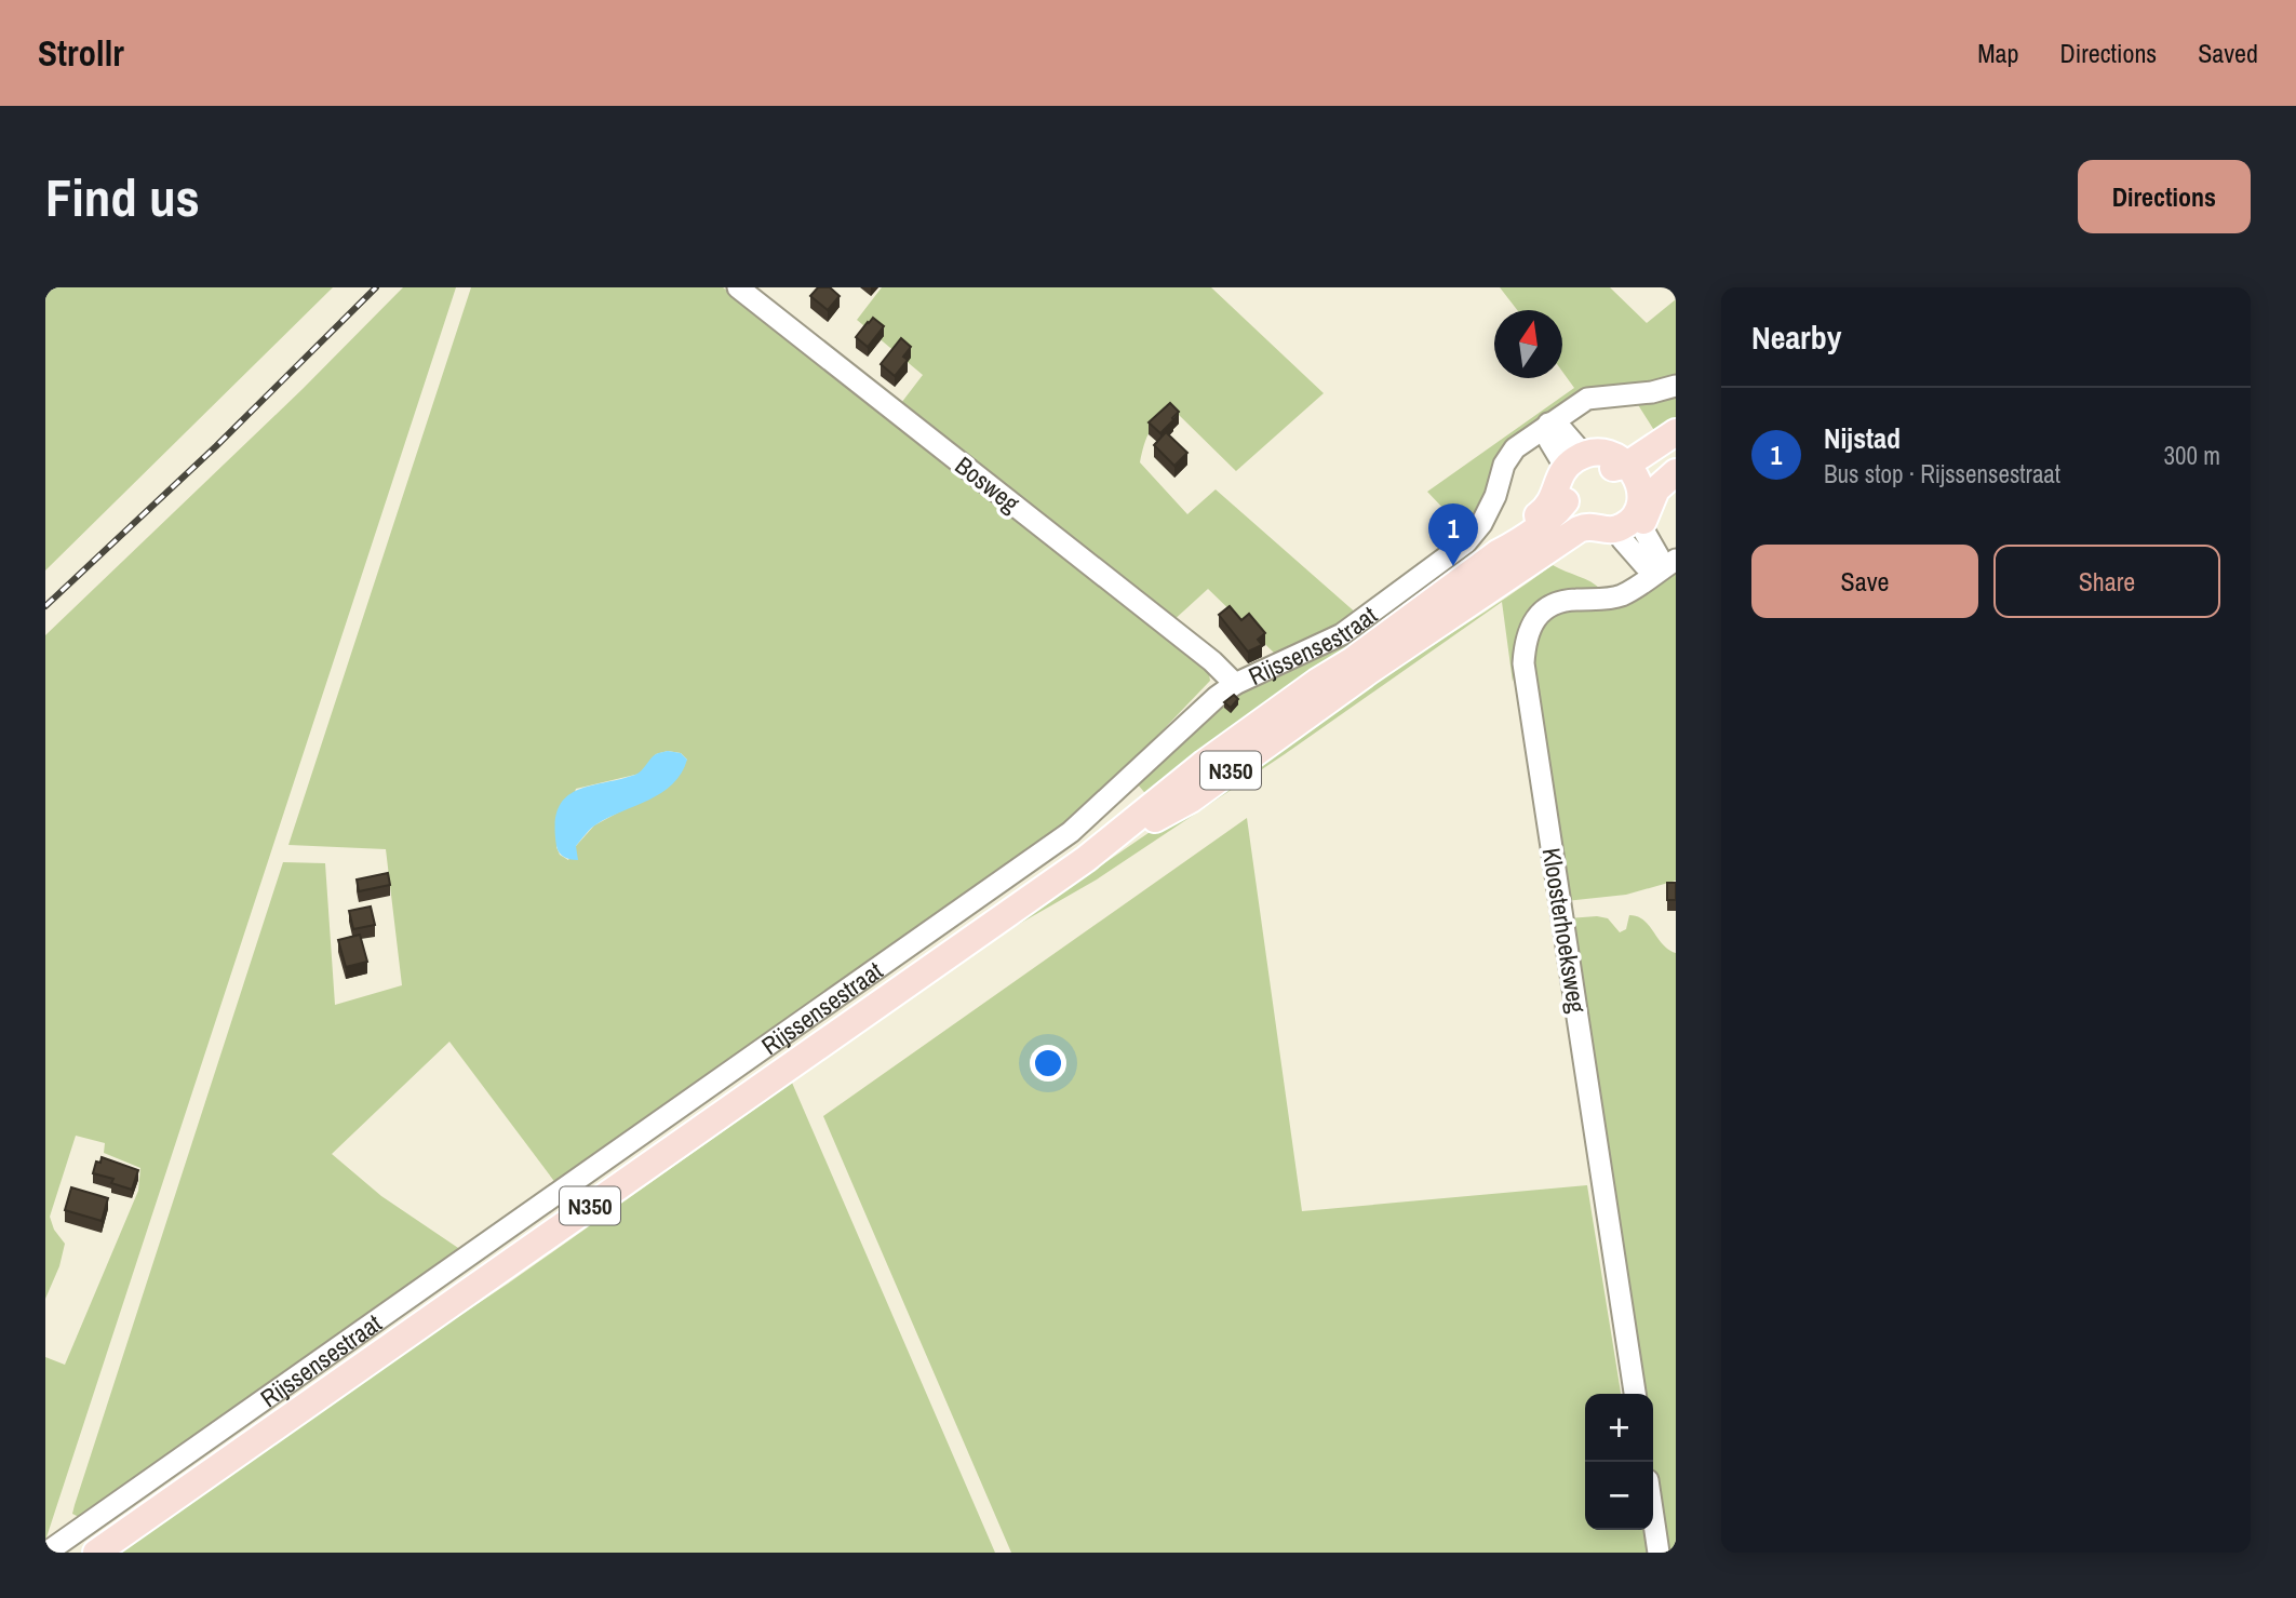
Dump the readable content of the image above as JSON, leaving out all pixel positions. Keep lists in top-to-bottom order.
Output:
{
  "streets": {
    "main road": ["Rijssensestraat", "N350"],
    "street": ["Bosweg", "Kloosterhoeksweg"]
  },
  "crossings": [
    ["Bosweg", "Rijssensestraat"]
  ],
  "north": "top",
  "page": {
    "header": "Strollr",
    "nav": ["Map", "Directions", "Saved"],
    "buttons": [
      "Directions",
      ["Save", "Share"]
    ],
    "title": "Find us",
    "heading": "Nearby",
    "list": [
      {
        "mark": "1",
        "name": "Nijstad",
        "note": "Bus stop · Rijssensestraat",
        "value": "300 m"
      }
    ],
    "pins": "1",
    "map_buttons": ["+", "−"]
  }
}
